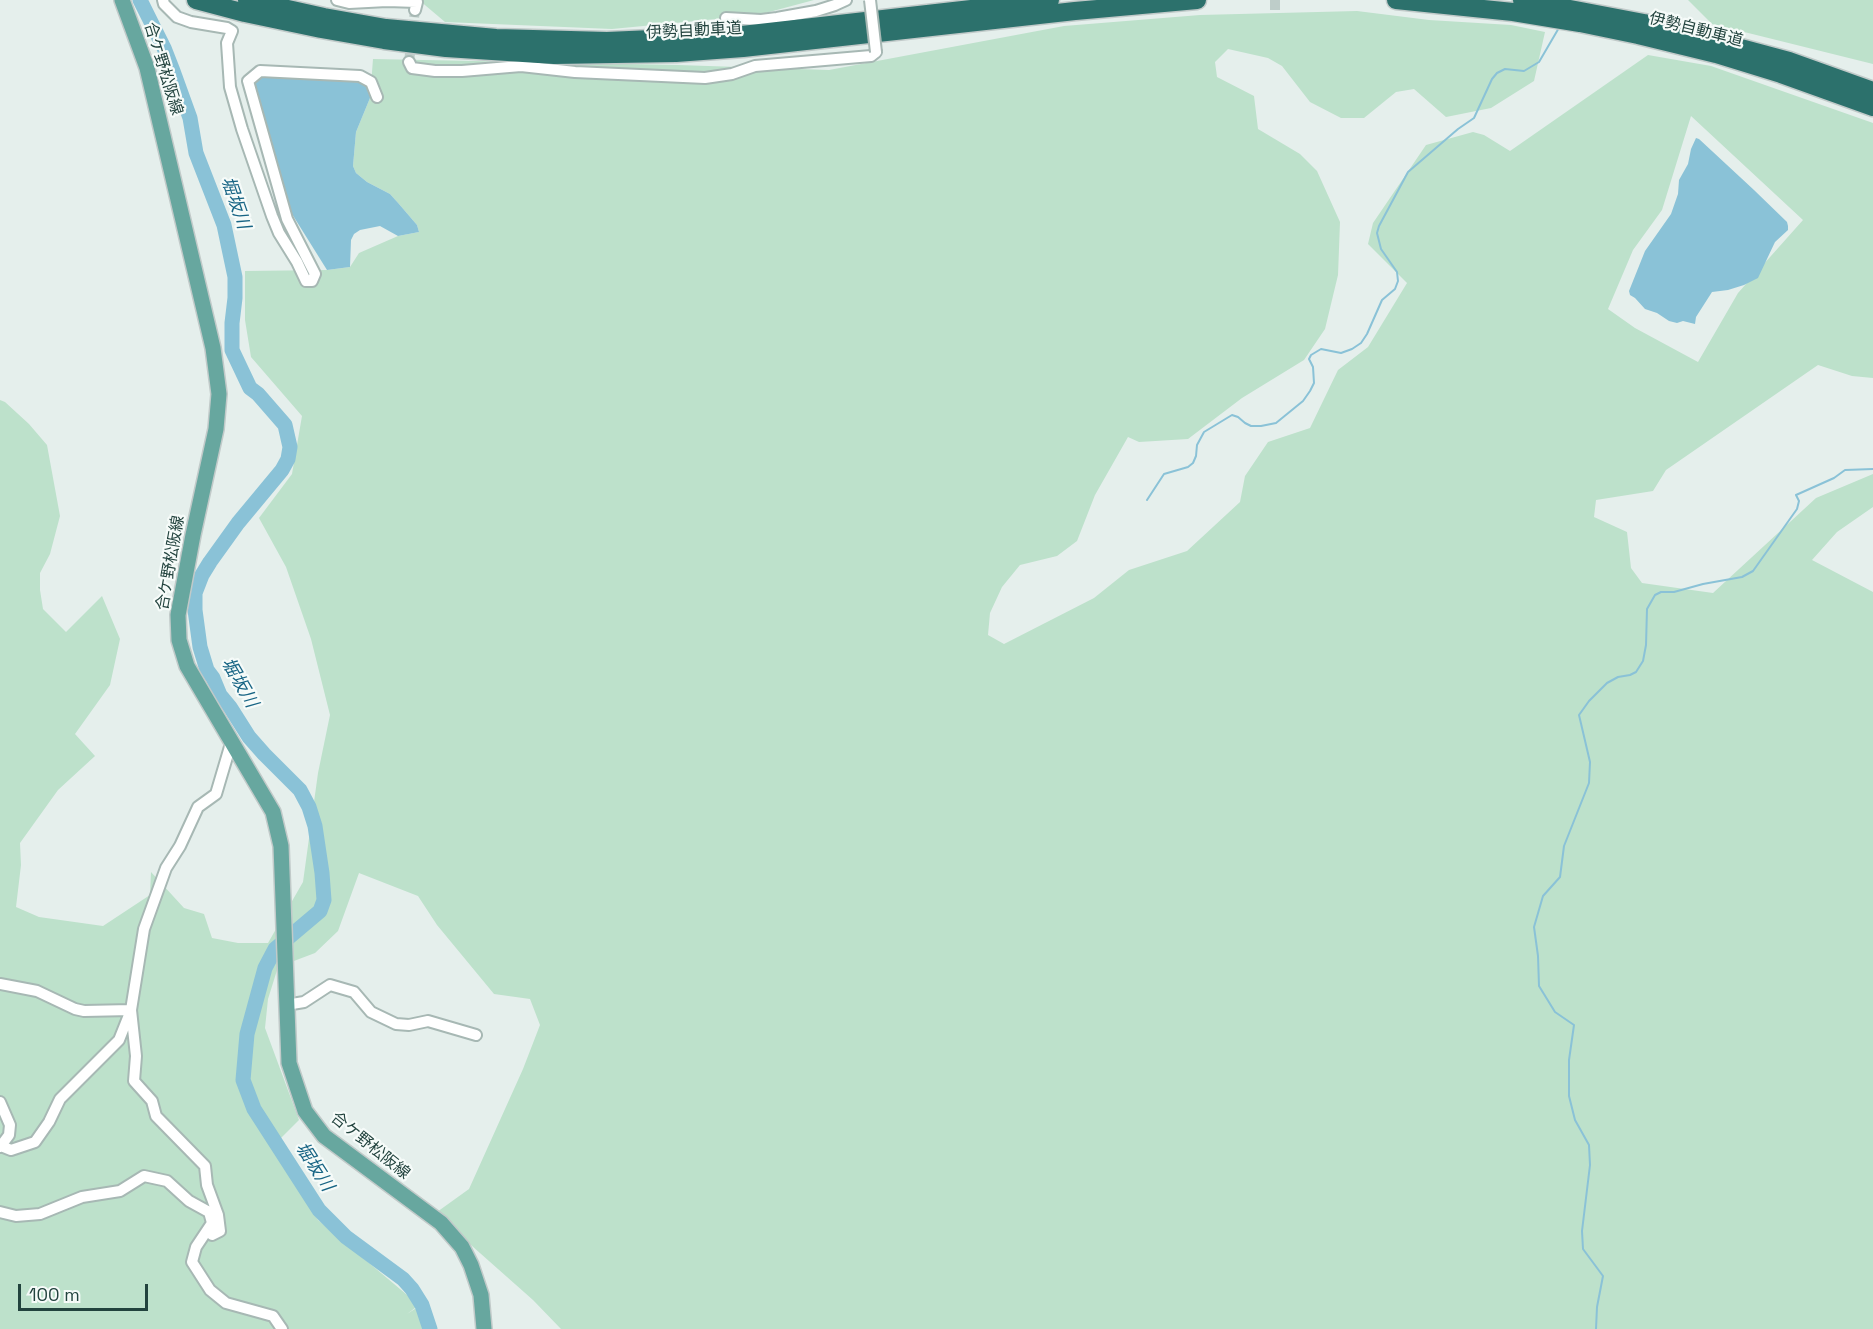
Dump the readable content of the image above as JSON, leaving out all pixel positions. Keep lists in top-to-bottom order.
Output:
{
  "streets": {
    "highway": ["伊勢自動車道"],
    "main road": ["合ケ野松阪線"]
  },
  "water": ["堀坂川"],
  "scale_bar": "100 m"
}
